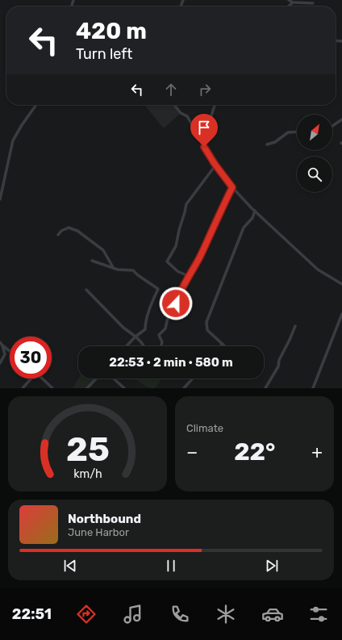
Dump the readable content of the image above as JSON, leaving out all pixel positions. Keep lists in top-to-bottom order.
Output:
{
  "north": "top right",
  "page": {
    "turn": ["420 m", "Turn left"],
    "limit": "30",
    "trip": "22:53 · 2 min · 580 m",
    "tile": "Climate",
    "heat": ["−", "22°", "+"],
    "song": ["Northbound", "June Harbor"],
    "tabs": "22:51",
    "gauge": ["25", "km/h"]
  }
}
